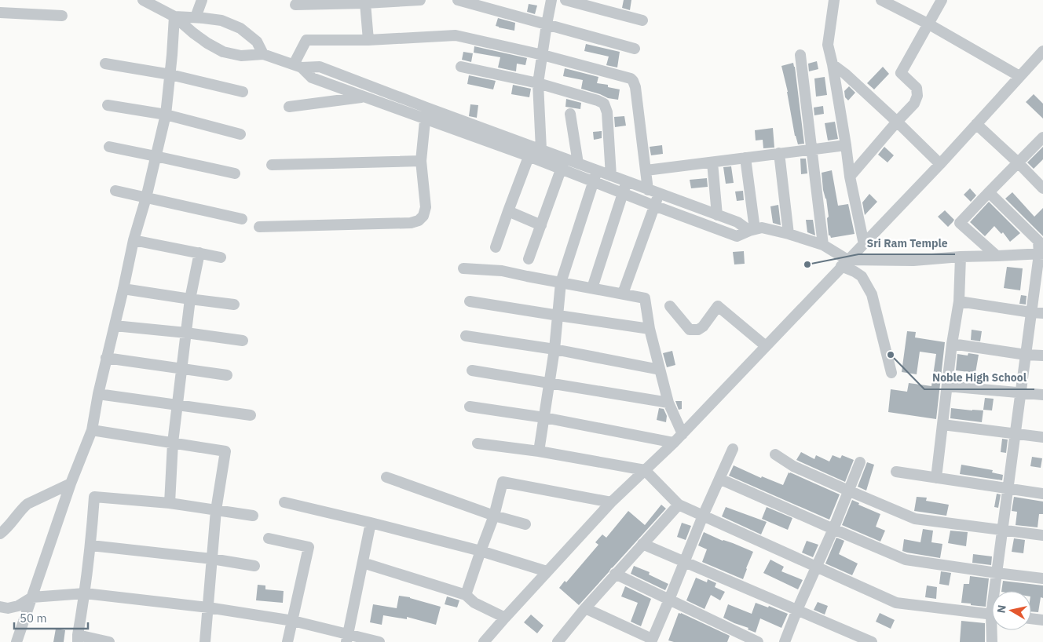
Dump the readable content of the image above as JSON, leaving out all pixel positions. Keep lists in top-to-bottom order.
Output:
{
  "places": ["Sri Ram Temple", "Noble High School"],
  "scale_bar": "50 m",
  "north": "left"
}
